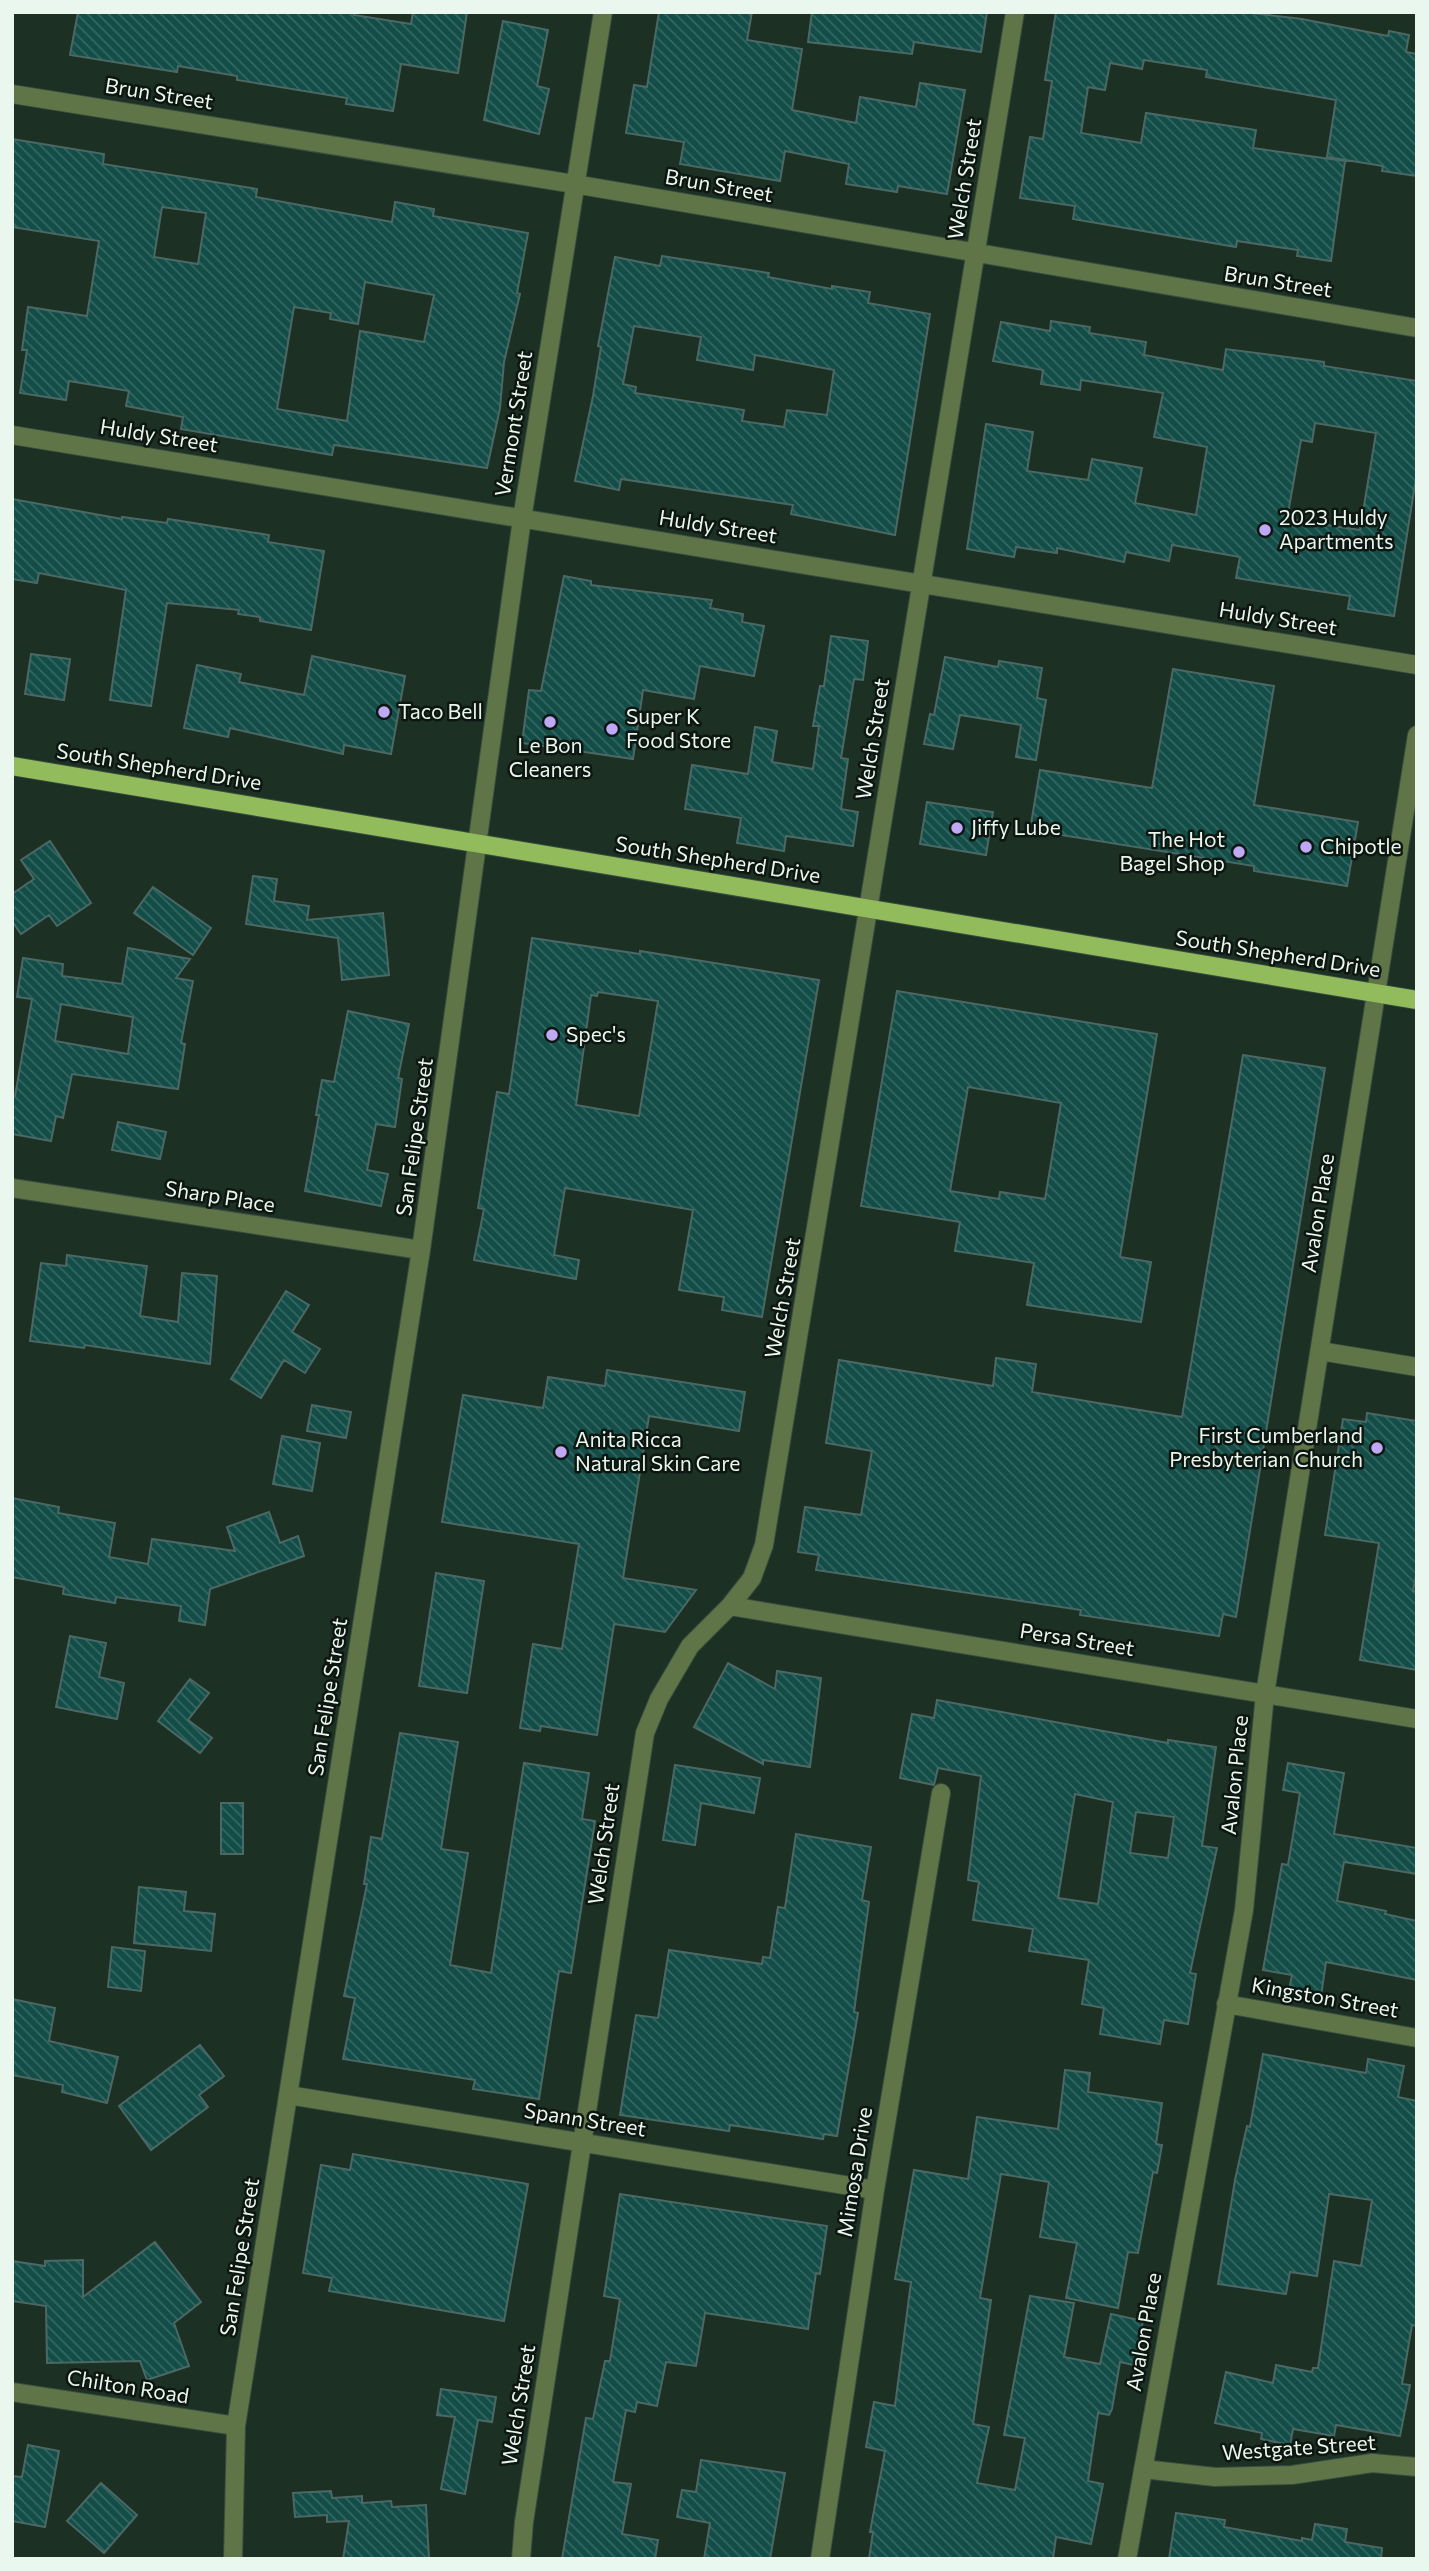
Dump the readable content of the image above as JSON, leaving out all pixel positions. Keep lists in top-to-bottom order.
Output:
{
  "streets": {
    "main road": ["South Shepherd Drive"],
    "street": [
      "Brun Street",
      "Welch Street",
      "Vermont Street",
      "Huldy Street",
      "San Felipe Street",
      "Sharp Place",
      "Avalon Place",
      "Persa Street",
      "Kingston Street",
      "Spann Street",
      "Mimosa Drive",
      "Chilton Road",
      "Westgate Street"
    ]
  },
  "crossings": [
    ["Brun Street", "Welch Street"],
    ["Brun Street", "Vermont Street"],
    ["Welch Street", "Huldy Street"],
    ["Welch Street", "South Shepherd Drive"],
    ["Welch Street", "Persa Street"],
    ["Welch Street", "Spann Street"],
    ["Vermont Street", "Huldy Street"],
    ["Vermont Street", "South Shepherd Drive"],
    ["Vermont Street", "San Felipe Street"],
    ["South Shepherd Drive", "San Felipe Street"],
    ["South Shepherd Drive", "Avalon Place"],
    ["San Felipe Street", "Sharp Place"],
    ["San Felipe Street", "Spann Street"],
    ["San Felipe Street", "Chilton Road"],
    ["Avalon Place", "Persa Street"],
    ["Avalon Place", "Kingston Street"],
    ["Avalon Place", "Westgate Street"],
    ["Spann Street", "Mimosa Drive"]
  ],
  "places": [
    "2023 Huldy Apartments",
    "Taco Bell",
    "Le Bon Cleaners",
    "Super K Food Store",
    "Jiffy Lube",
    "Chipotle",
    "The Hot Bagel Shop",
    "Spec's",
    "First Cumberland Presbyterian Church",
    "Anita Ricca Natural Skin Care"
  ]
}
